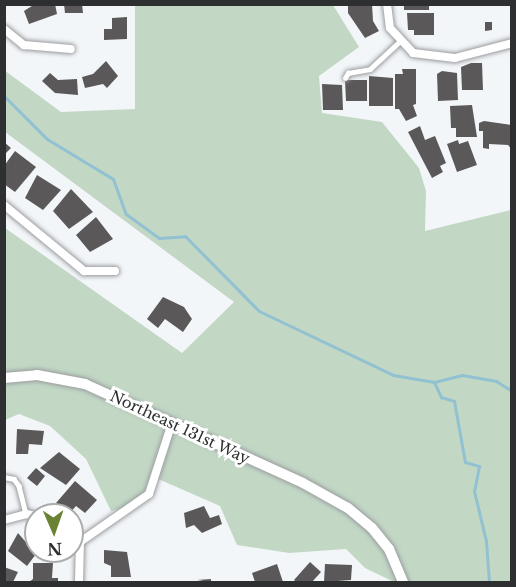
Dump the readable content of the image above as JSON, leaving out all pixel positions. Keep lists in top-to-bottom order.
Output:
{
  "streets": {
    "street": ["Northeast 131st Way"]
  },
  "north": "bottom"
}
